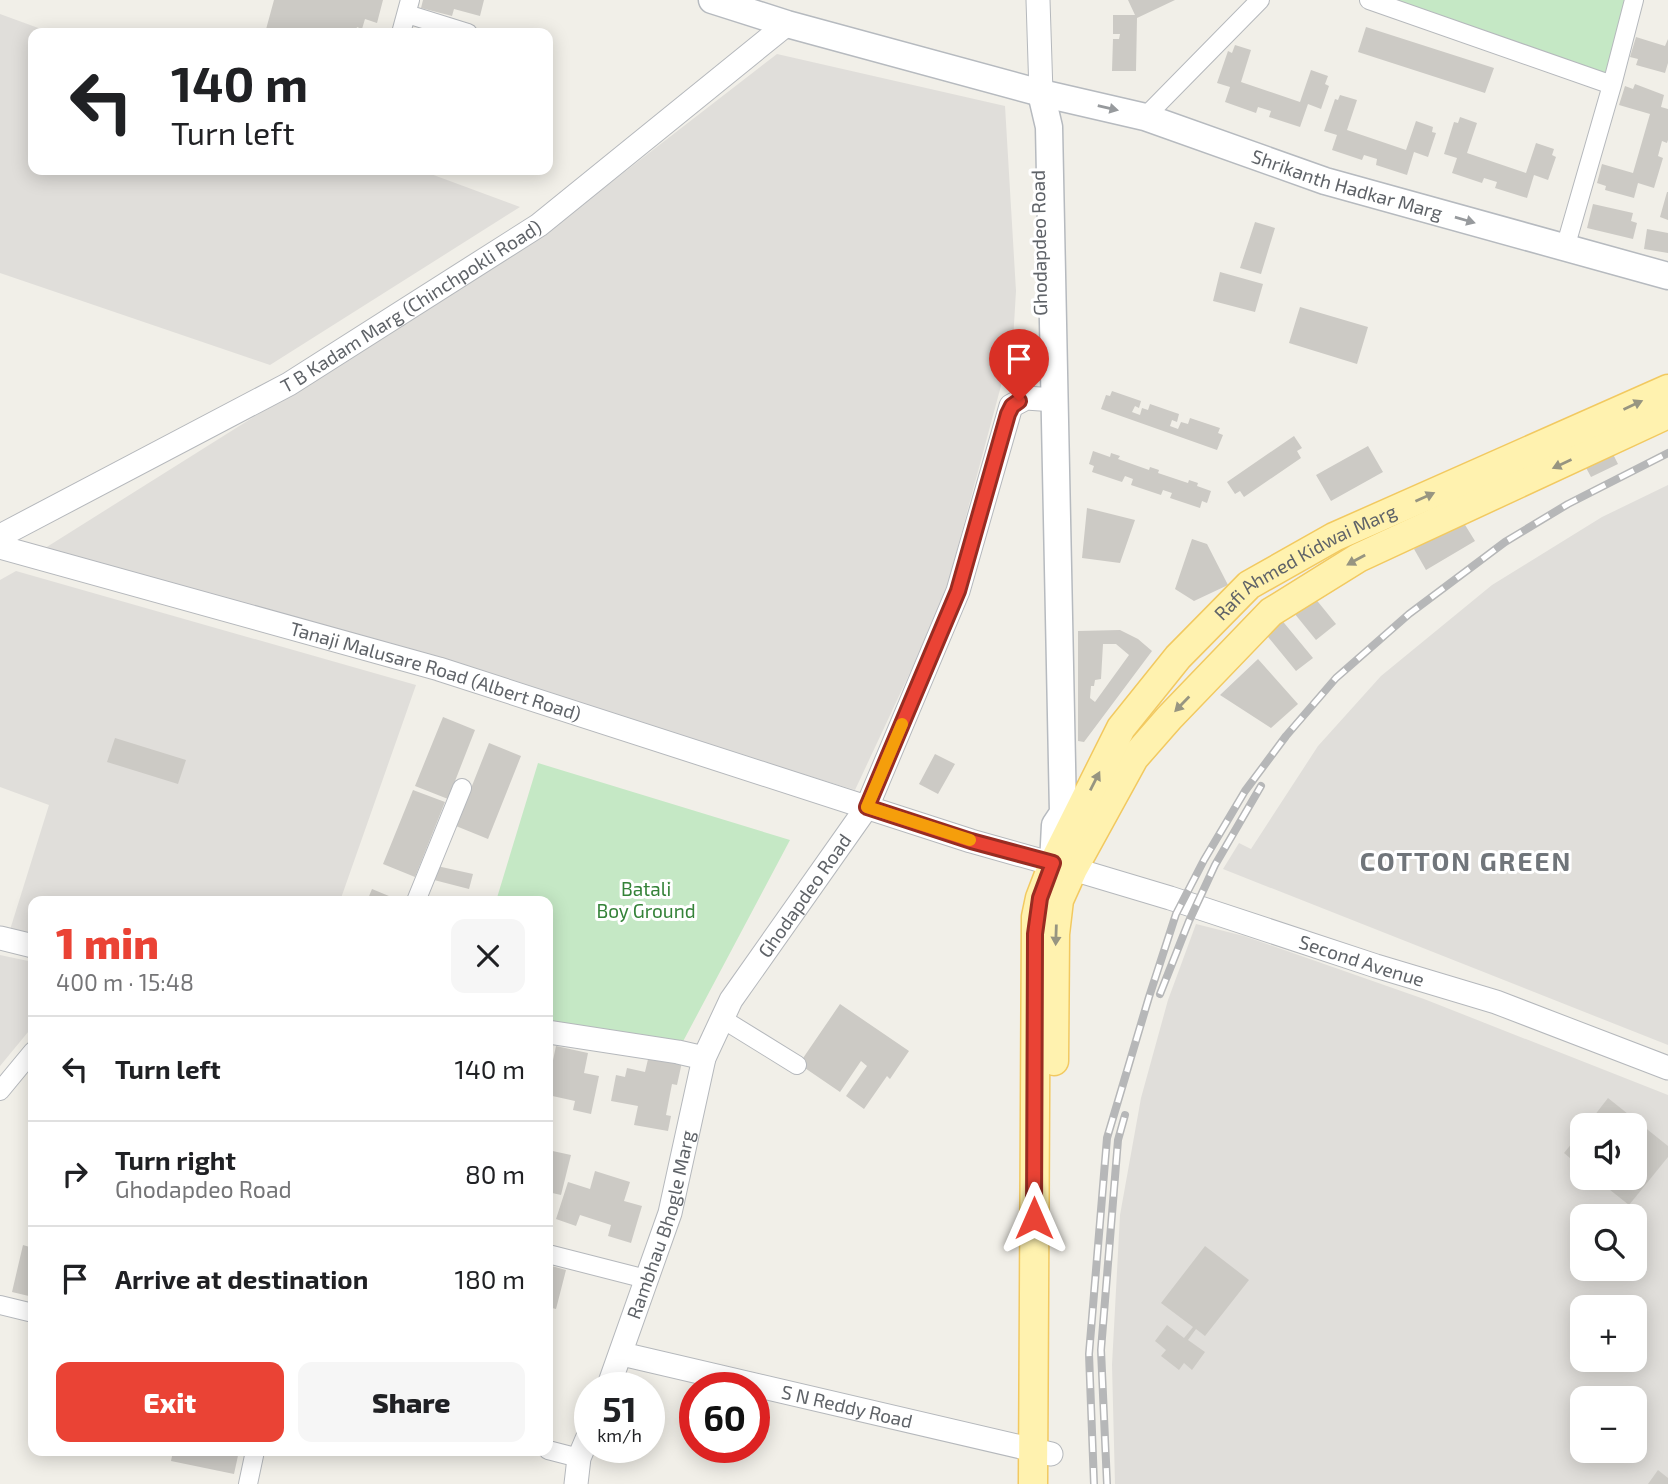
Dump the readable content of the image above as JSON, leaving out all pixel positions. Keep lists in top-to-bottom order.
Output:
{
  "streets": {
    "main road": ["Shrikanth Hadkar Marg", "Ghodapdeo Road", "Rafi Ahmed Kidwai Marg"],
    "street": [
      "T B Kadam Marg (Chinchpokli Road)",
      "Tanaji Malusare Road (Albert Road)",
      "Second Avenue",
      "Rambhau Bhogle Marg",
      "S N Reddy Road"
    ]
  },
  "crossings": [
    ["Shrikanth Hadkar Marg", "Ghodapdeo Road"],
    ["Shrikanth Hadkar Marg", "T B Kadam Marg (Chinchpokli Road)"],
    ["Ghodapdeo Road", "Rafi Ahmed Kidwai Marg"],
    ["Ghodapdeo Road", "Tanaji Malusare Road (Albert Road)"],
    ["Ghodapdeo Road", "Second Avenue"],
    ["Ghodapdeo Road", "Rambhau Bhogle Marg"],
    ["Rafi Ahmed Kidwai Marg", "Tanaji Malusare Road (Albert Road)"],
    ["Rafi Ahmed Kidwai Marg", "Second Avenue"],
    ["Tanaji Malusare Road (Albert Road)", "Second Avenue"],
    ["Rambhau Bhogle Marg", "S N Reddy Road"]
  ],
  "one_way": ["Shrikanth Hadkar Marg"],
  "districts": ["COTTON GREEN"],
  "parks": ["Batali Boy Ground"],
  "page": {
    "turn": ["140 m", "Turn left"],
    "heading": ["1 min", "400 m · 15:48"],
    "list": [
      {
        "name": "Turn left",
        "value": "140 m"
      },
      {
        "name": "Turn right",
        "note": "Ghodapdeo Road",
        "value": "80 m"
      },
      {
        "name": "Arrive at destination",
        "value": "180 m"
      }
    ],
    "map_buttons": ["+", "−"],
    "buttons": ["Exit", "Share"],
    "speed": "51 km/h",
    "limit": "60"
  }
}
